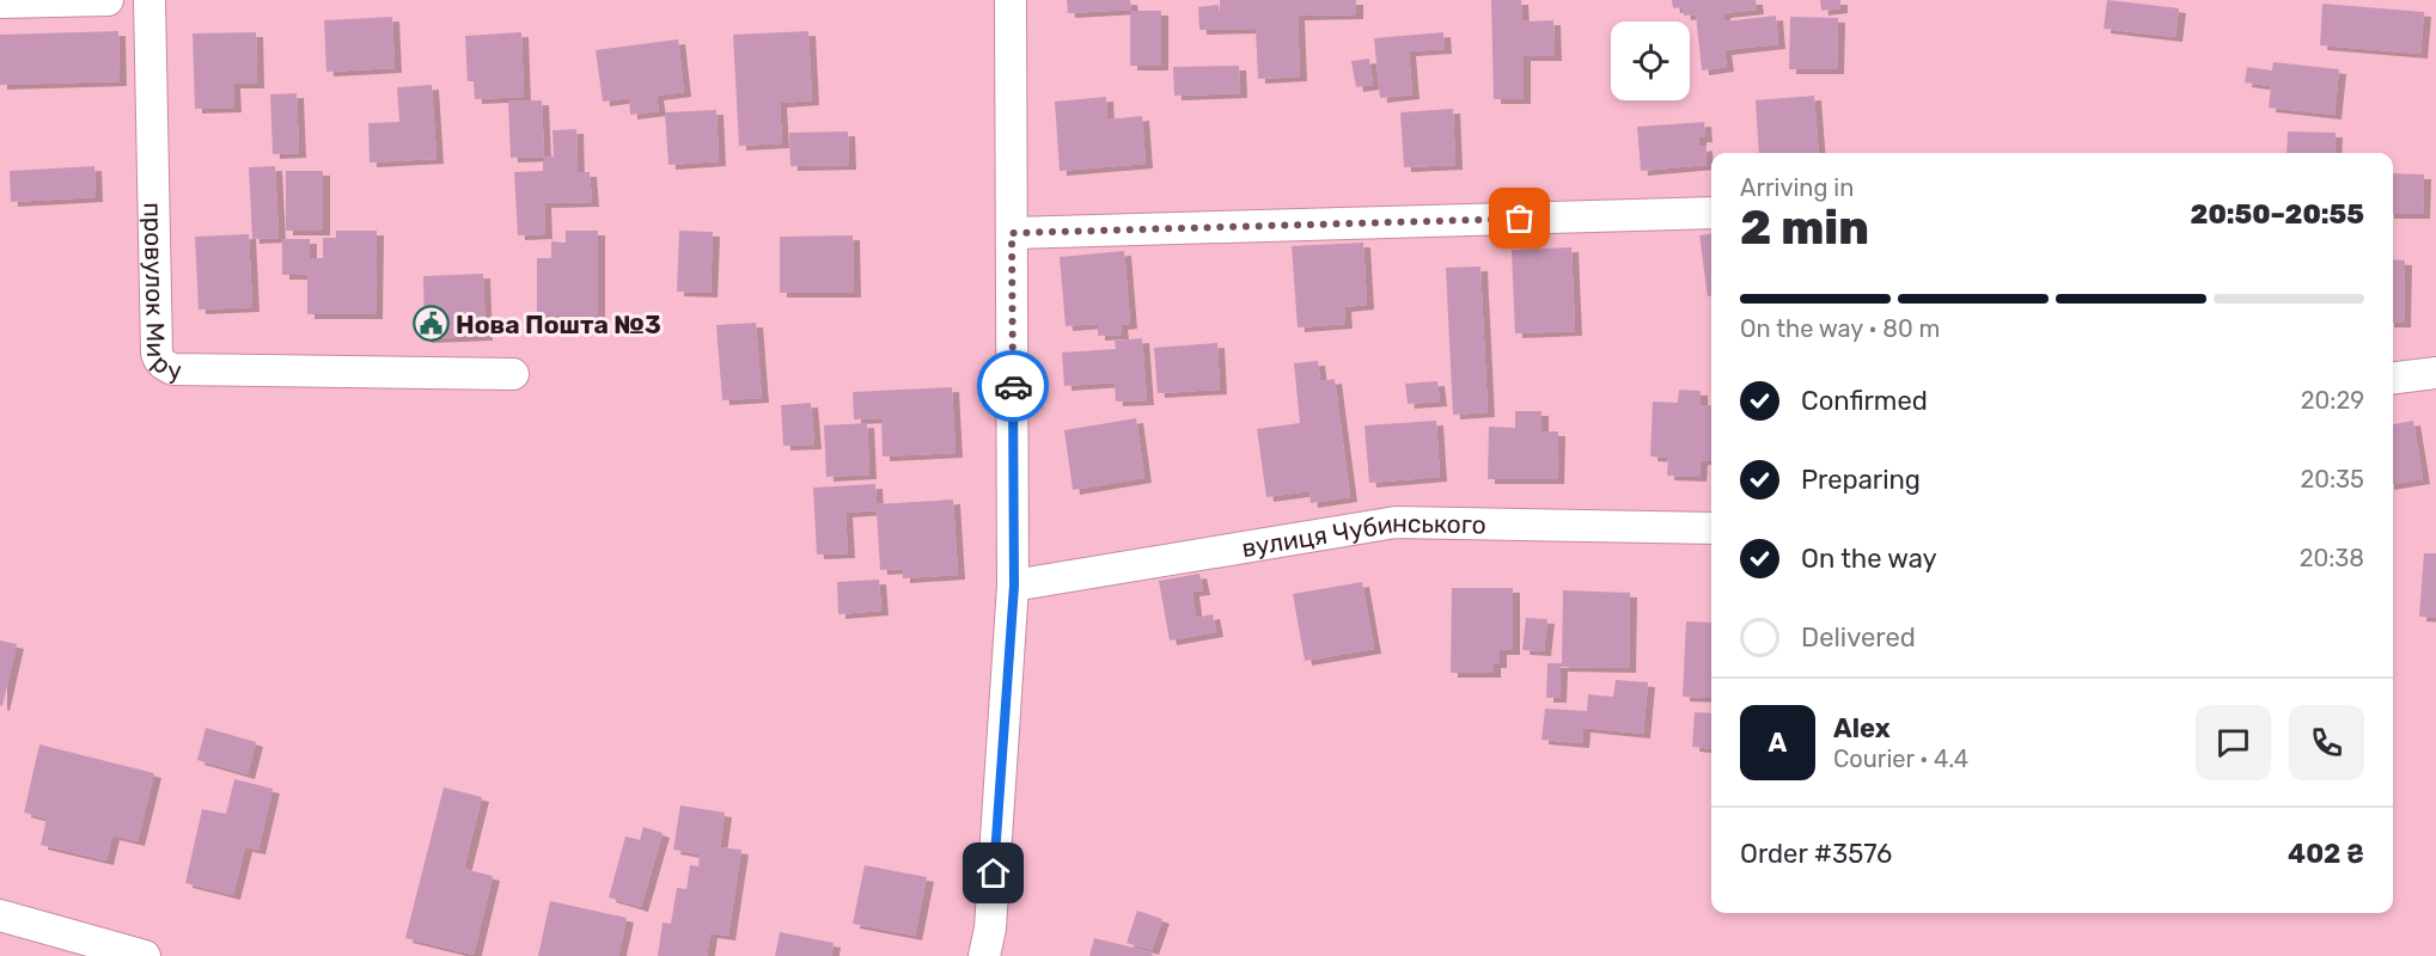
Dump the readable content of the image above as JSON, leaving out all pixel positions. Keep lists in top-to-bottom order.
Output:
{
  "streets": {
    "street": ["провулок Миру", "вулиця Чубинського"]
  },
  "places": {
    "public building": ["Нова Пошта №3"]
  },
  "page": {
    "heading": ["2 min", "Arriving in", "20:50–20:55"],
    "panel": [
      "Alex",
      "Courier · 4.4",
      "Order #3576",
      "402 ₴"
    ],
    "bar": "On the way · 80 m",
    "list": [
      ["Confirmed", "20:29"],
      ["Preparing", "20:35"],
      ["On the way", "20:38"],
      "Delivered"
    ],
    "round": "A"
  }
}
